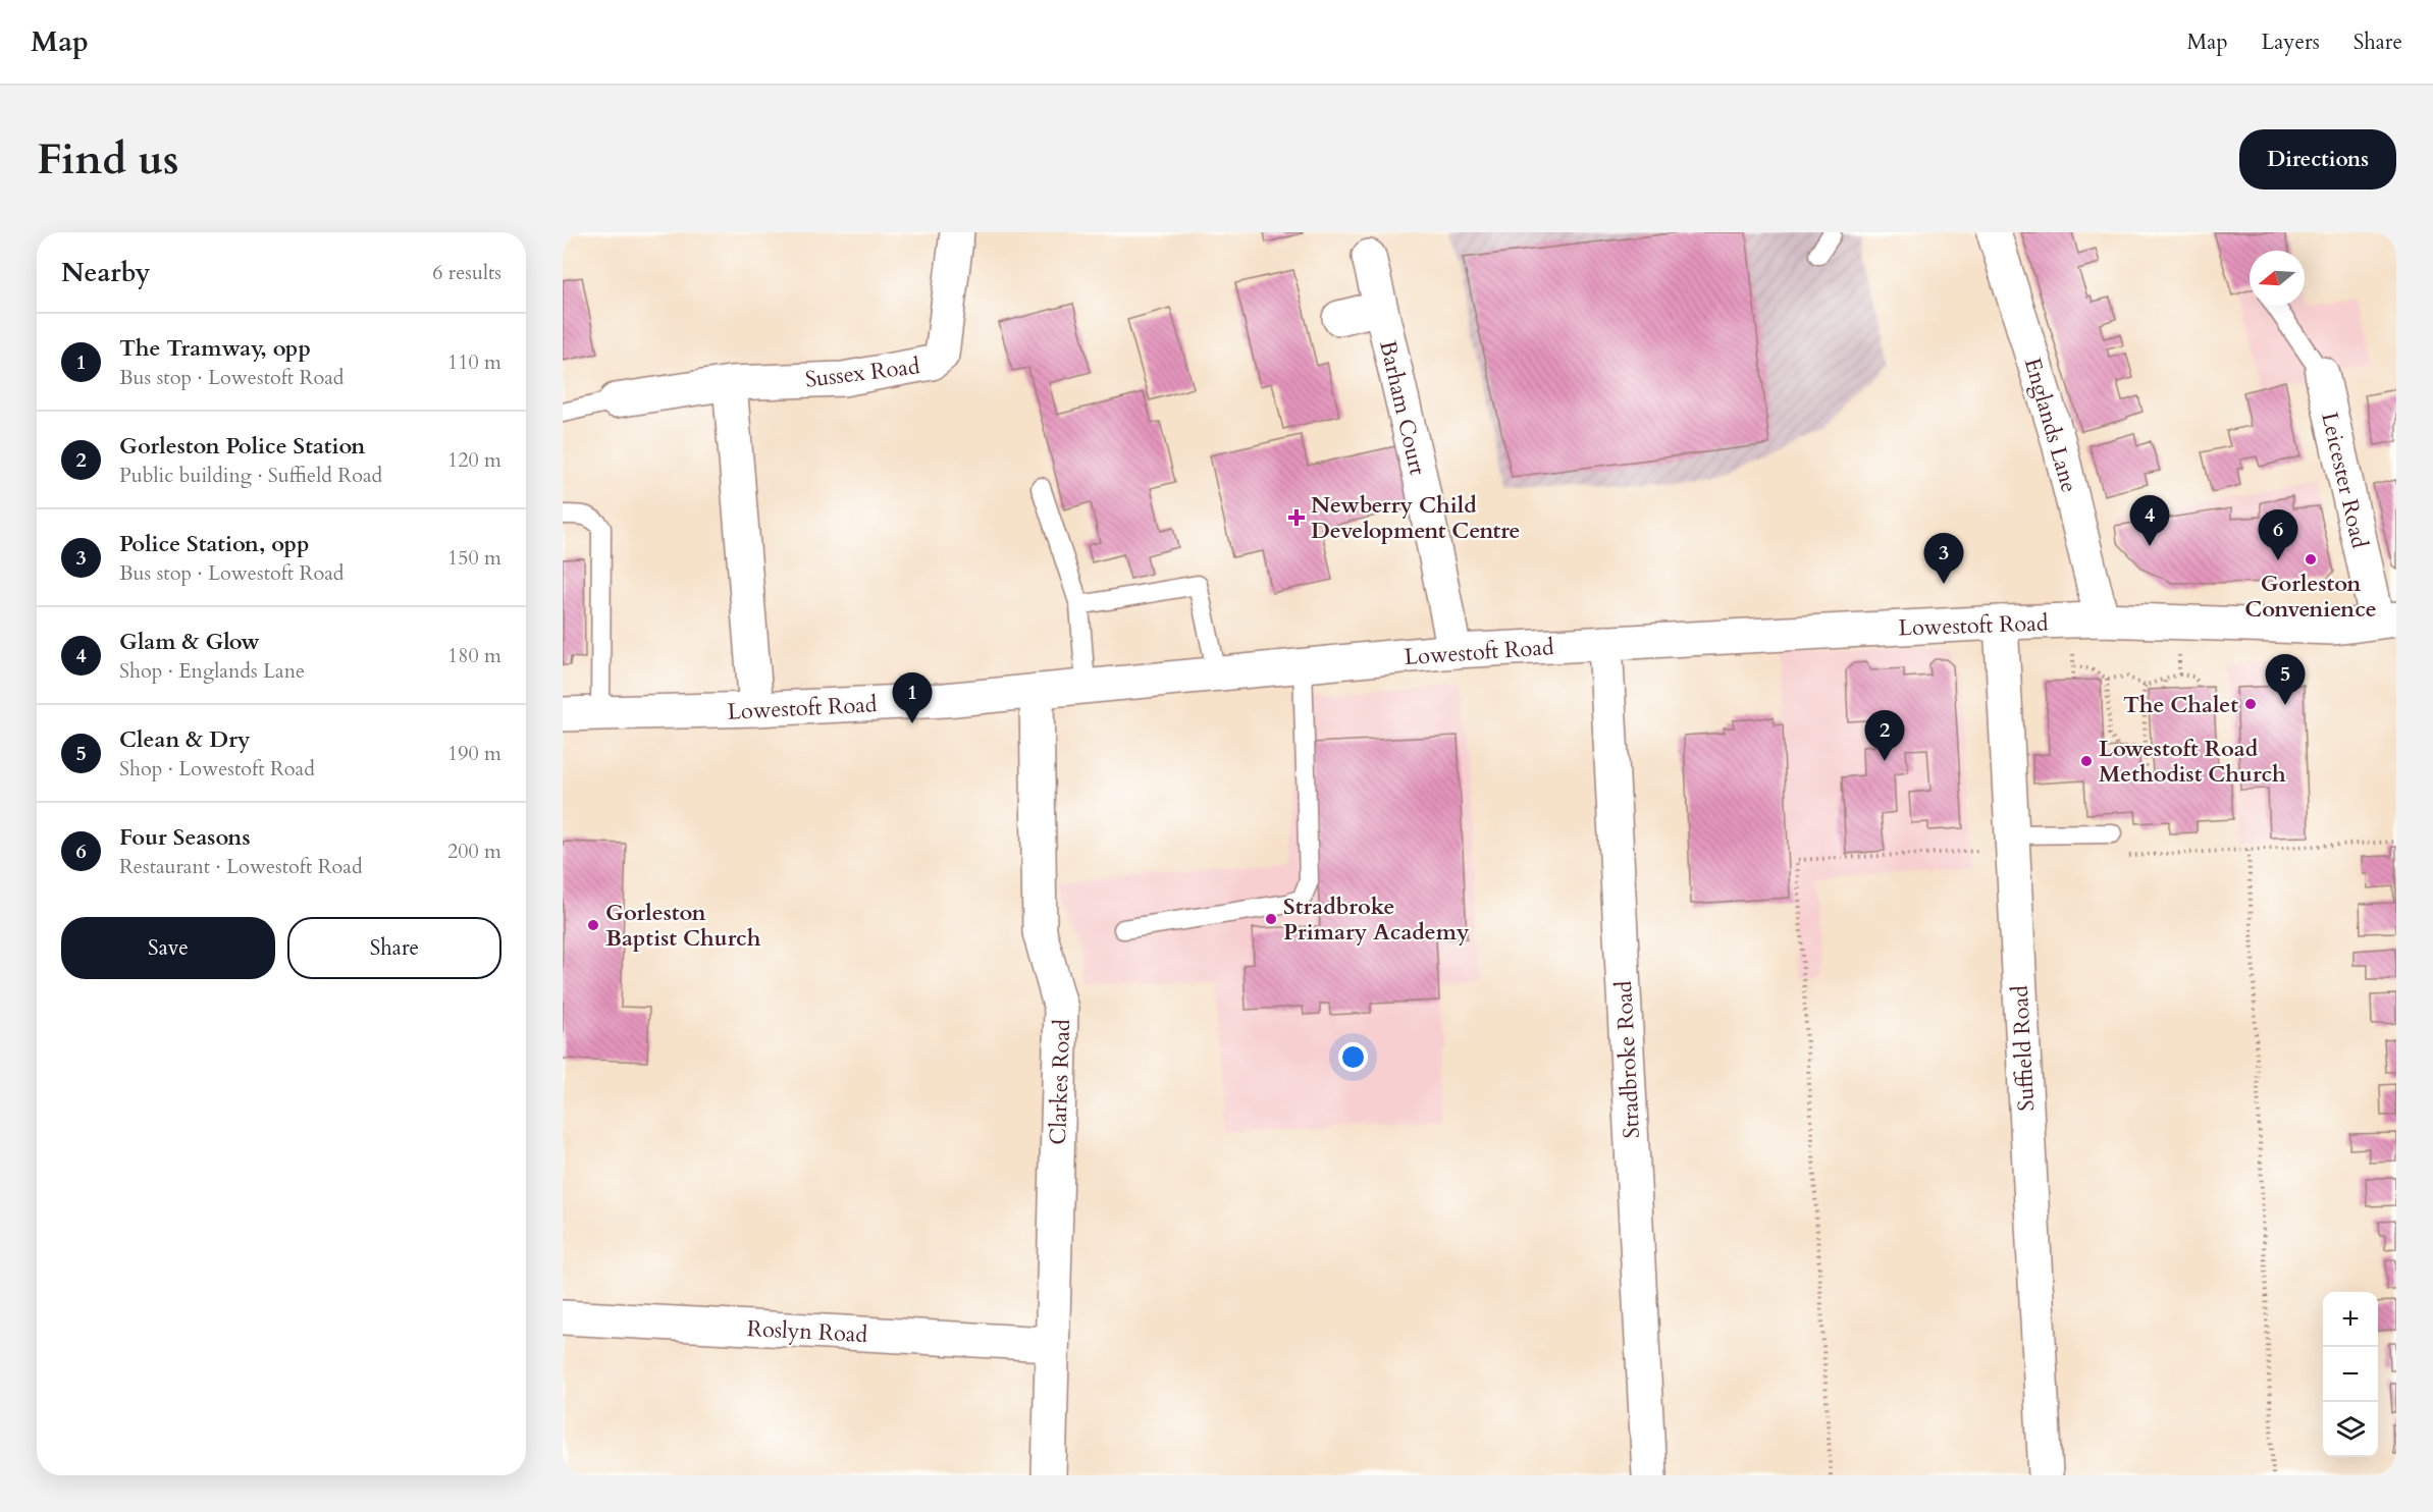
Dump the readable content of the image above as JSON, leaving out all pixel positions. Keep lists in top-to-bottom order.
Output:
{
  "streets": {
    "street": [
      "Sussex Road",
      "Barham Court",
      "Englands Lane",
      "Leicester Road",
      "Lowestoft Road",
      "Suffield Road",
      "Stradbroke Road",
      "Clarkes Road",
      "Roslyn Road"
    ]
  },
  "crossings": [
    ["Barham Court", "Lowestoft Road"],
    ["Englands Lane", "Lowestoft Road"],
    ["Leicester Road", "Lowestoft Road"],
    ["Lowestoft Road", "Suffield Road"],
    ["Lowestoft Road", "Stradbroke Road"],
    ["Lowestoft Road", "Clarkes Road"],
    ["Clarkes Road", "Roslyn Road"]
  ],
  "places": {
    "health": ["Newberry Child Development Centre"],
    "other": [
      "Gorleston Convenience",
      "The Chalet",
      "Lowestoft Road Methodist Church",
      "Stradbroke Primary Academy",
      "Gorleston Baptist Church"
    ]
  },
  "north": "left",
  "page": {
    "header": "Map",
    "nav": ["Map", "Layers", "Share"],
    "buttons": [
      "Directions",
      ["Save", "Share"]
    ],
    "title": "Find us",
    "heading": ["Nearby", "6 results"],
    "list": [
      {
        "mark": "1",
        "name": "The Tramway, opp",
        "note": "Bus stop · Lowestoft Road",
        "value": "110 m"
      },
      {
        "mark": "2",
        "name": "Gorleston Police Station",
        "note": "Public building · Suffield Road",
        "value": "120 m"
      },
      {
        "mark": "3",
        "name": "Police Station, opp",
        "note": "Bus stop · Lowestoft Road",
        "value": "150 m"
      },
      {
        "mark": "4",
        "name": "Glam & Glow",
        "note": "Shop · Englands Lane",
        "value": "180 m"
      },
      {
        "mark": "5",
        "name": "Clean & Dry",
        "note": "Shop · Lowestoft Road",
        "value": "190 m"
      },
      {
        "mark": "6",
        "name": "Four Seasons",
        "note": "Restaurant · Lowestoft Road",
        "value": "200 m"
      }
    ],
    "pins": [
      "4",
      "6",
      "3",
      "5",
      "1",
      "2"
    ],
    "map_buttons": ["+", "−"]
  }
}
